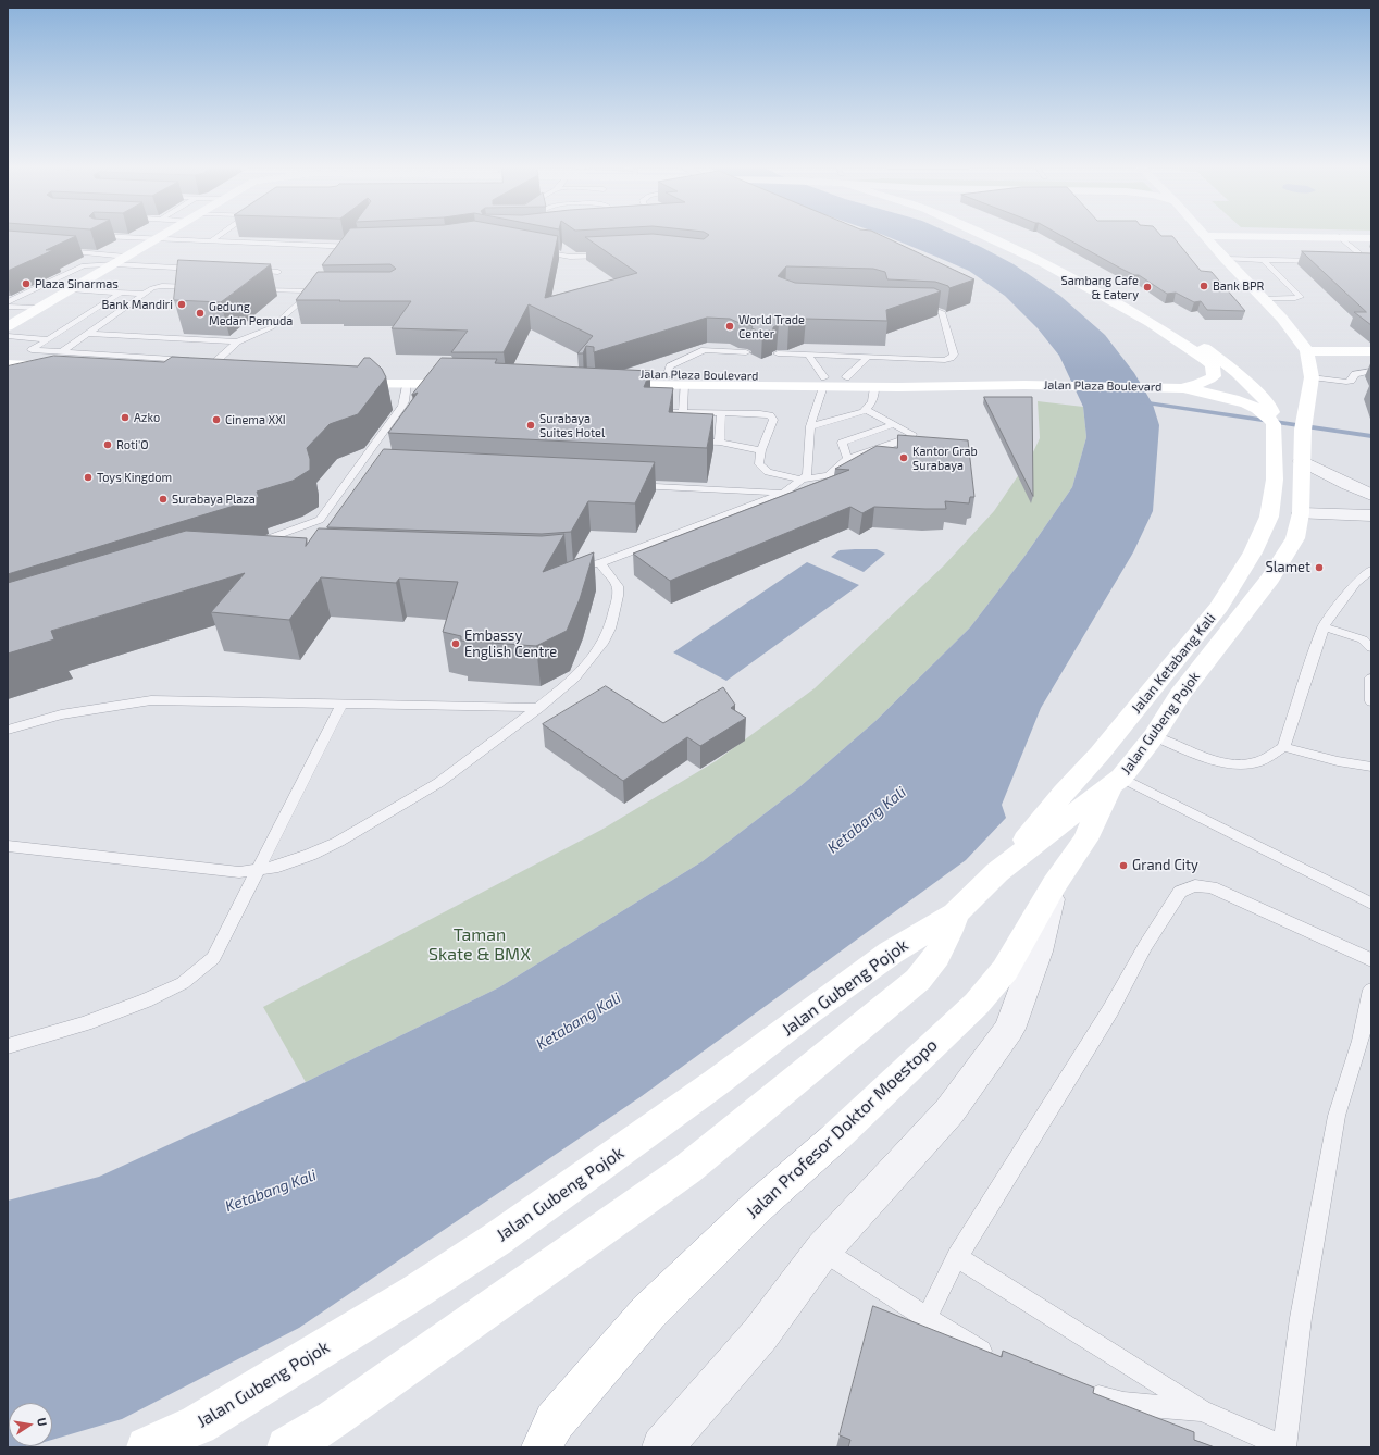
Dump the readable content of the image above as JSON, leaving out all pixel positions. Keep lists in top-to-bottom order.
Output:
{
  "streets": {
    "main road": [
      "Jalan Plaza Boulevard",
      "Jalan Ketabang Kali",
      "Jalan Gubeng Pojok",
      "Jalan Profesor Doktor Moestopo"
    ]
  },
  "crossings": [
    ["Jalan Plaza Boulevard", "Jalan Ketabang Kali"],
    ["Jalan Ketabang Kali", "Jalan Gubeng Pojok"],
    ["Jalan Gubeng Pojok", "Jalan Profesor Doktor Moestopo"]
  ],
  "water": ["Ketabang Kali"],
  "parks": ["Taman Skate & BMX"],
  "places": [
    "Plaza Sinarmas",
    "Bank BPR",
    "Sambang Cafe & Eatery",
    "Bank Mandiri",
    "Gedung Medan Pemuda",
    "World Trade Center",
    "Azko",
    "Cinema XXI",
    "Surabaya Suites Hotel",
    "Roti'O",
    "Kantor Grab Surabaya",
    "Toys Kingdom",
    "Surabaya Plaza",
    "Slamet",
    "Embassy English Centre",
    "Grand City"
  ],
  "north": "right"
}
